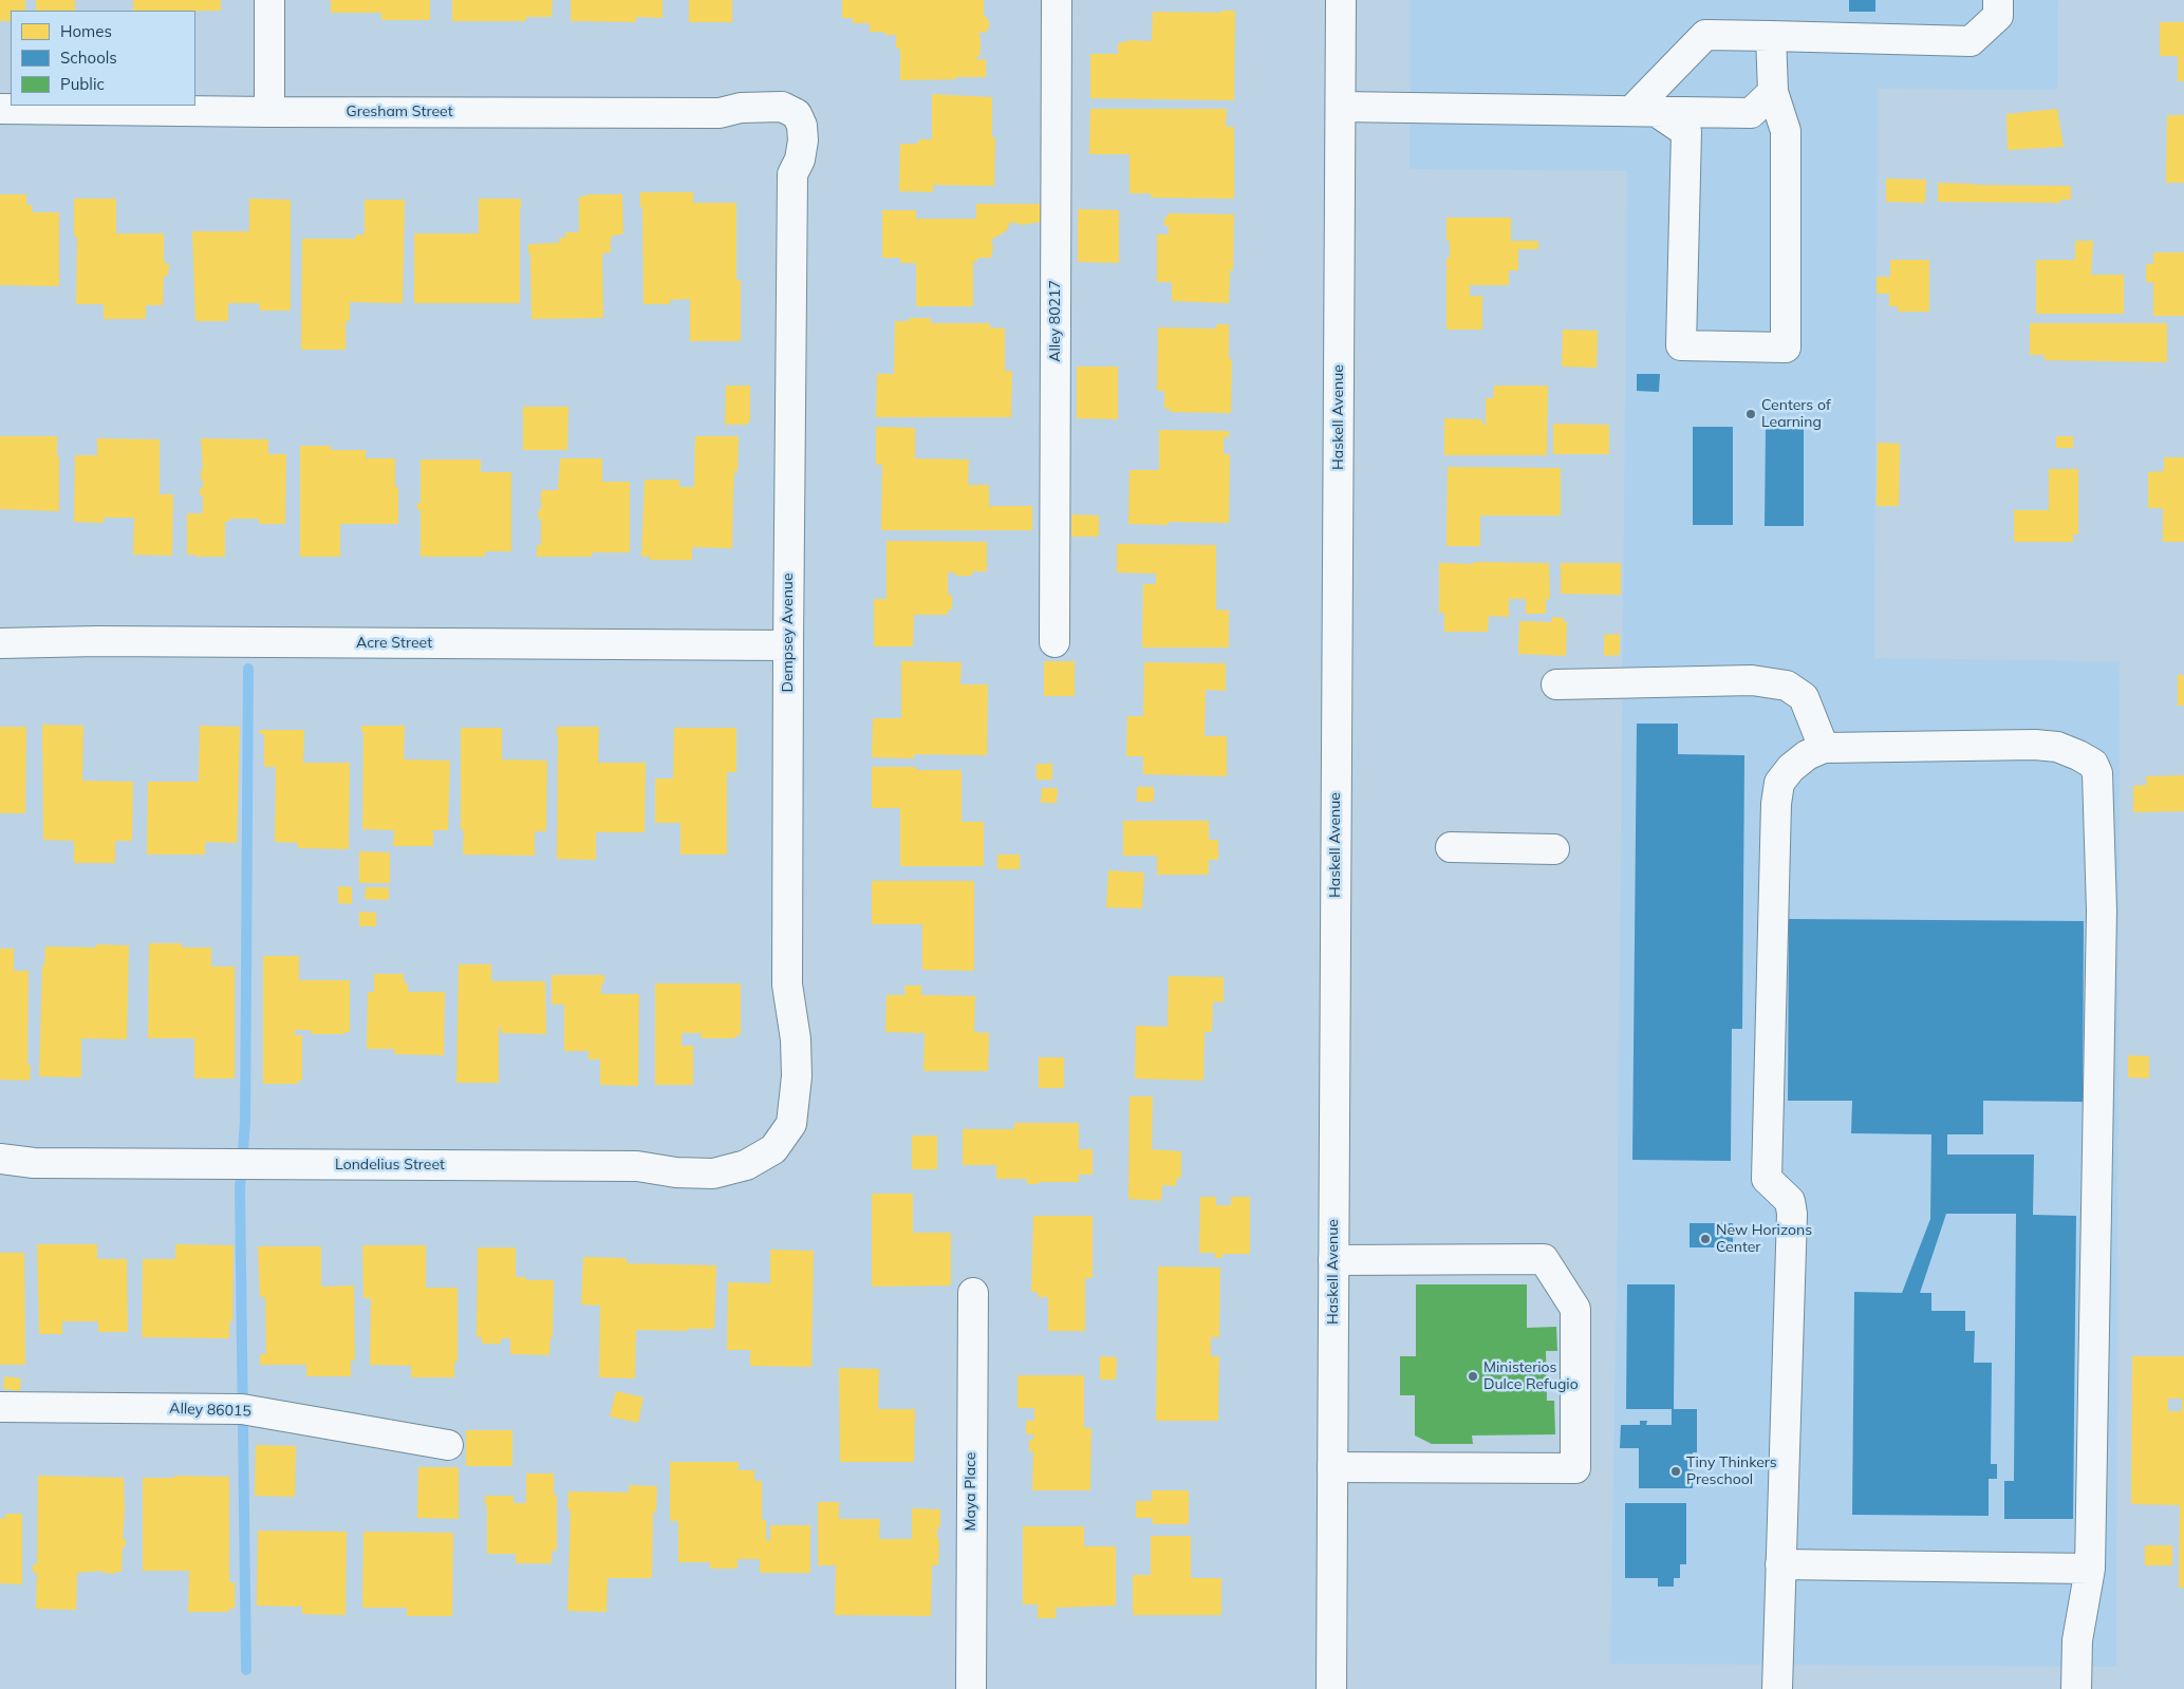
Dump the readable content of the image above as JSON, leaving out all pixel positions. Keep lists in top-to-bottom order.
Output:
{
  "streets": {
    "street": [
      "Gresham Street",
      "Alley 80217",
      "Haskell Avenue",
      "Dempsey Avenue",
      "Acre Street",
      "Londelius Street",
      "Alley 86015",
      "Maya Place"
    ]
  },
  "crossings": [
    ["Gresham Street", "Dempsey Avenue"],
    ["Dempsey Avenue", "Acre Street"],
    ["Dempsey Avenue", "Londelius Street"]
  ],
  "places": [
    "Centers of Learning",
    "New Horizons Center",
    "Ministerios Dulce Refugio",
    "Tiny Thinkers Preschool"
  ],
  "legend": ["Homes", "Schools", "Public"]
}
